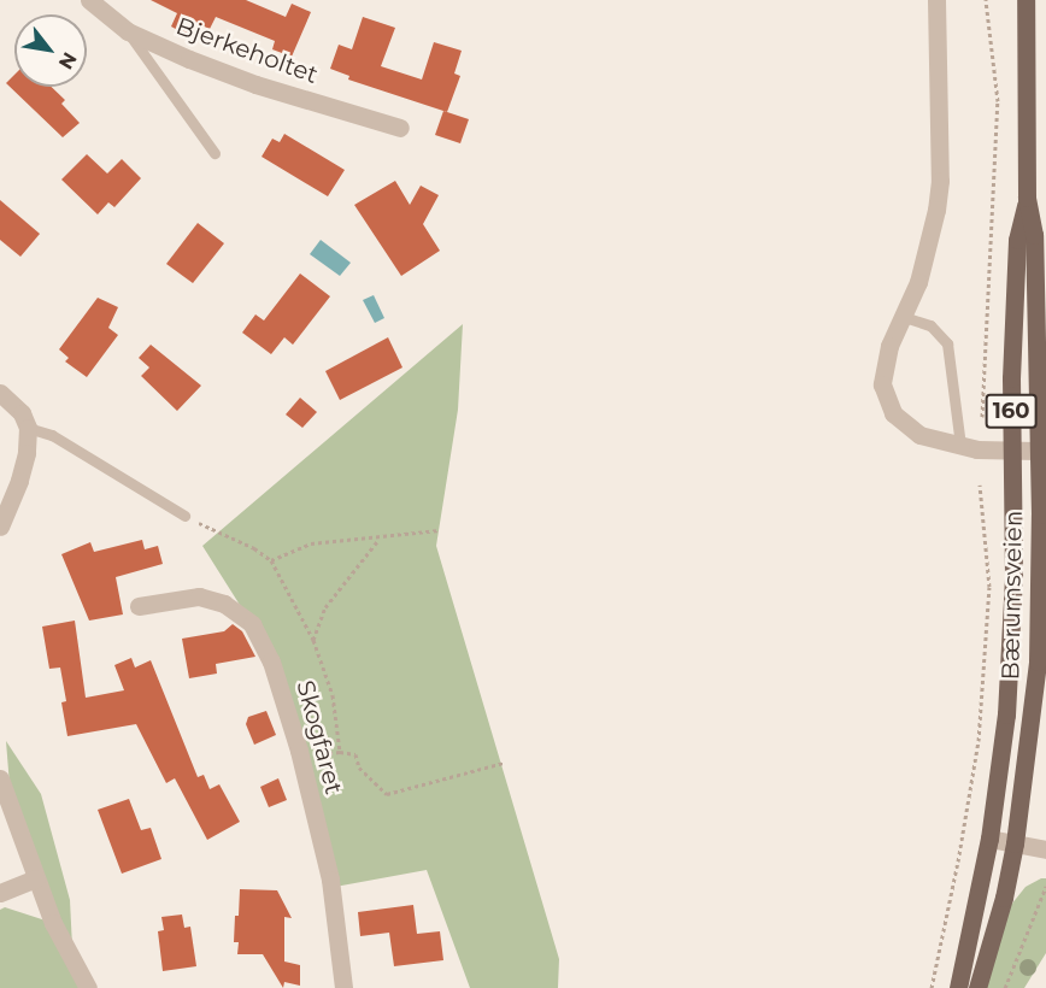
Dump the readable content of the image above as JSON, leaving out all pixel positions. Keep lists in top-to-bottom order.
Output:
{
  "streets": {
    "main road": ["160", "Bærumsveien"],
    "street": ["Bjerkeholtet", "Skogfaret"]
  },
  "north": "bottom right"
}
